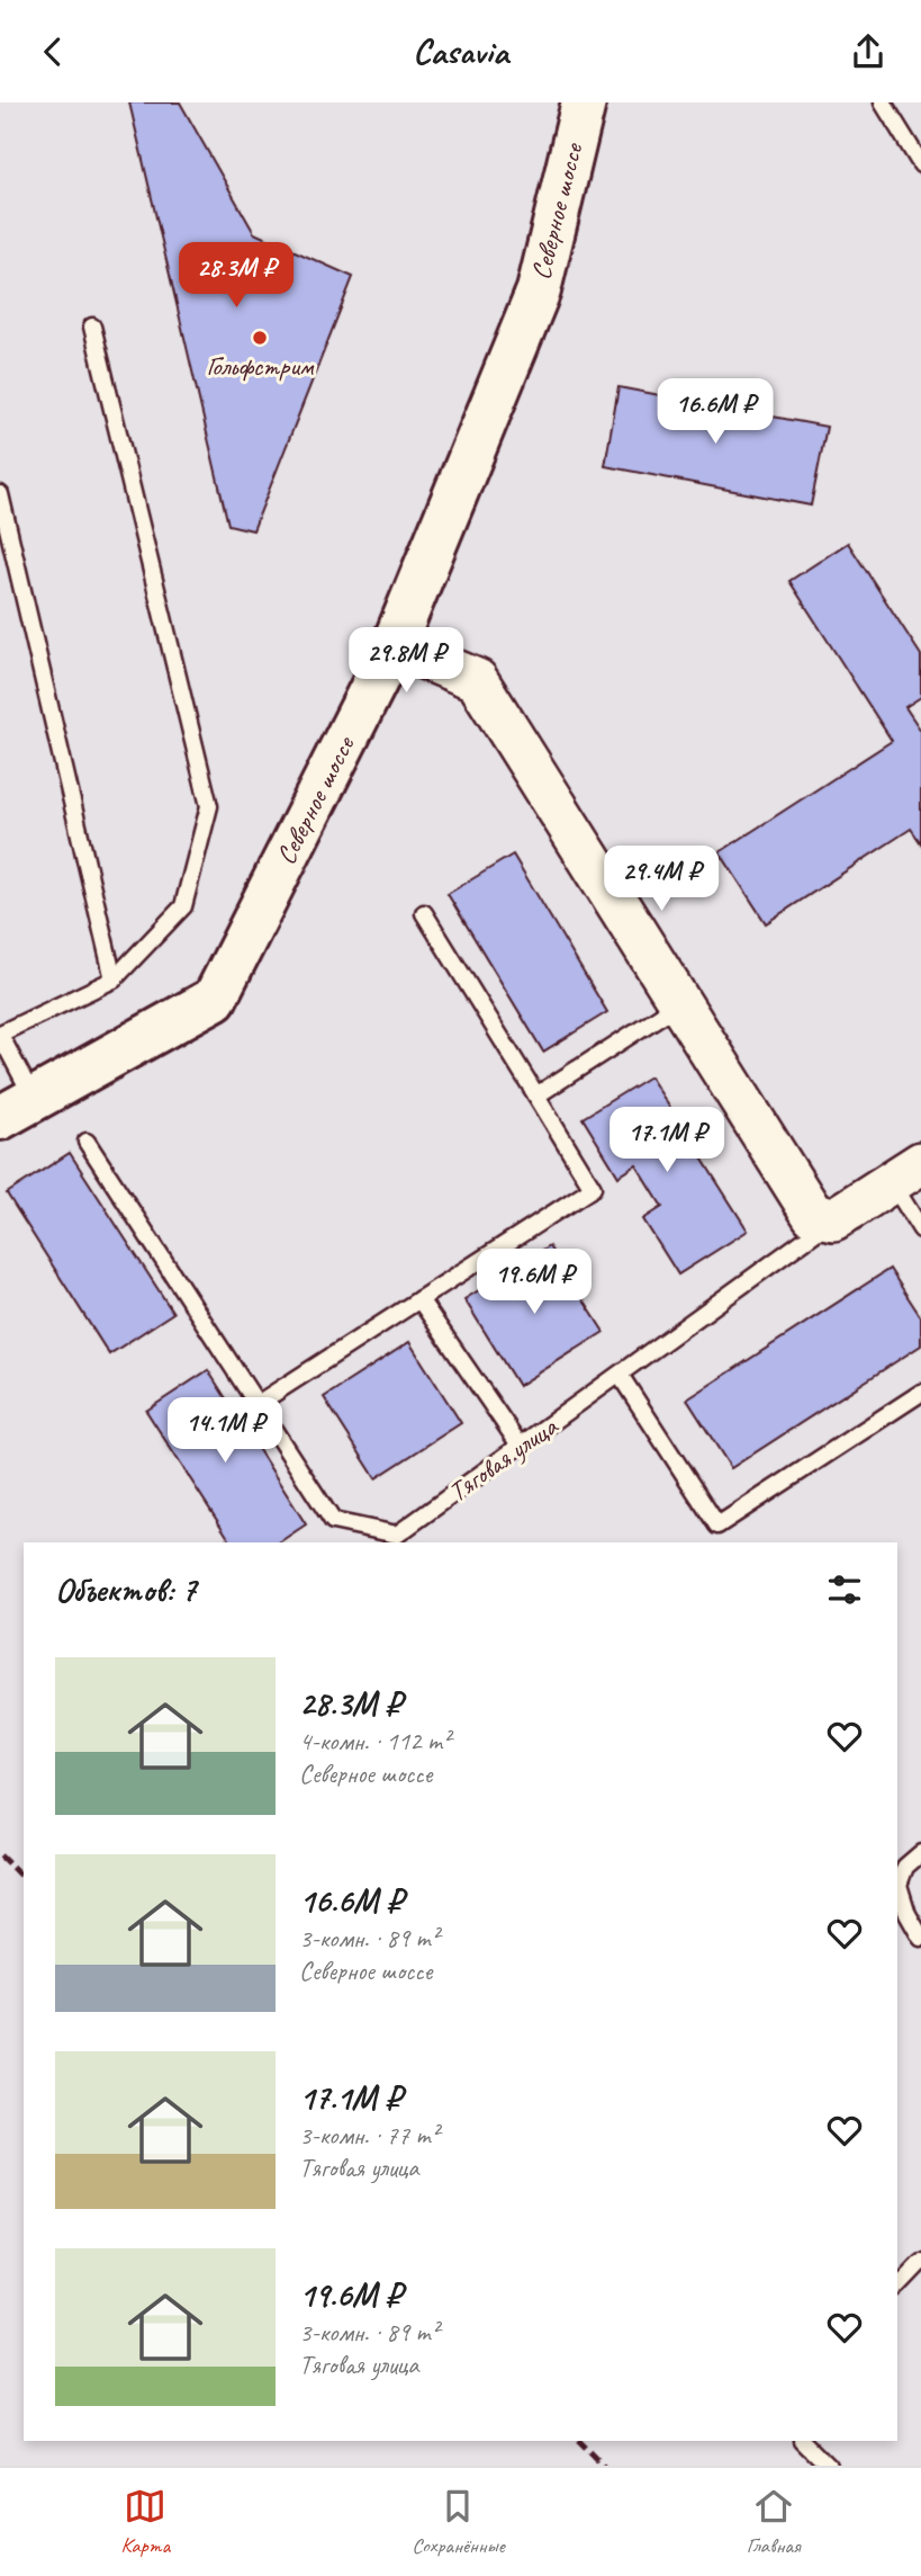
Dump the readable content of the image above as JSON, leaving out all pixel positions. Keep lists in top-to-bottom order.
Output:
{
  "streets": {
    "main road": ["Северное шоссе"],
    "street": ["Тяговая улица"]
  },
  "places": ["Гольфстрим"],
  "page": {
    "header": "Casavia",
    "price": [
      "28.3M ₽",
      "16.6M ₽",
      "29.8M ₽",
      "29.4M ₽",
      "17.1M ₽",
      "19.6M ₽",
      "14.1M ₽"
    ],
    "heading": "Объектов: 7",
    "list": [
      {
        "name": "28.3M ₽",
        "note": "4-комн. · 112 m² · Северное шоссе"
      },
      {
        "name": "16.6M ₽",
        "note": "3-комн. · 89 m² · Северное шоссе"
      },
      {
        "name": "17.1M ₽",
        "note": "3-комн. · 77 m² · Тяговая улица"
      },
      {
        "name": "19.6M ₽",
        "note": "3-комн. · 89 m² · Тяговая улица"
      }
    ],
    "tabs": ["Карта", "Сохранённые", "Главная"]
  }
}
